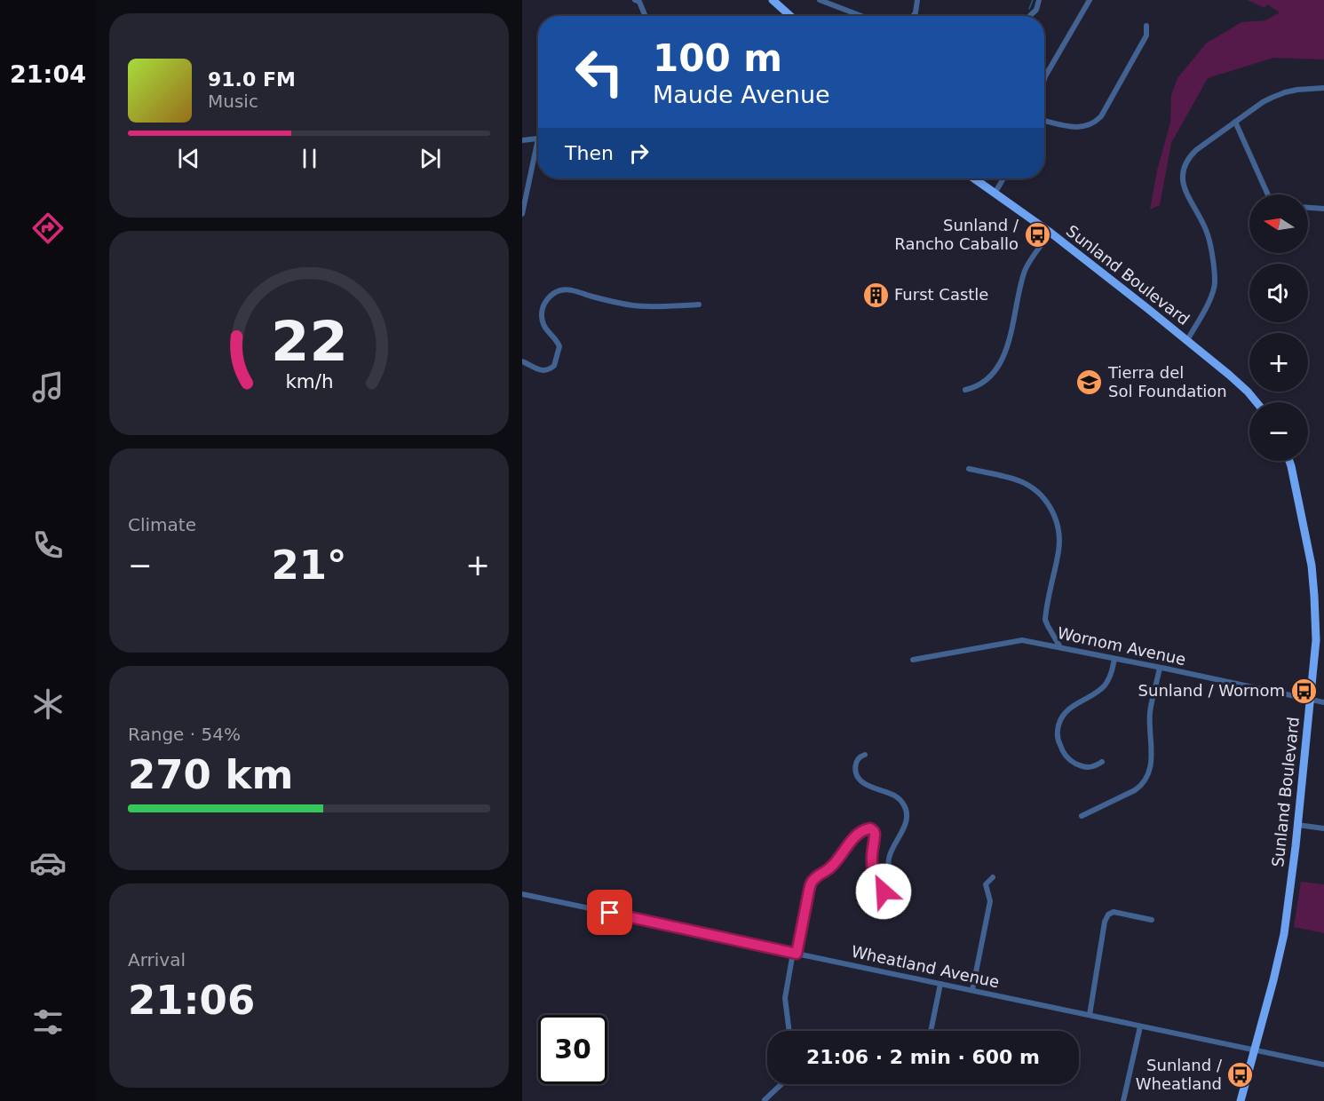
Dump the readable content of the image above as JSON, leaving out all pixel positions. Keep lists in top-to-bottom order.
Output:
{
  "streets": {
    "main road": ["Sunland Boulevard"],
    "street": ["Wornom Avenue", "Wheatland Avenue"]
  },
  "crossings": [
    ["Sunland Boulevard", "Wornom Avenue"],
    ["Sunland Boulevard", "Wheatland Avenue"]
  ],
  "places": {
    "bus stop": ["Sunland / Rancho Caballo", "Sunland / Wornom", "Sunland / Wheatland"],
    "building": ["Furst Castle"],
    "school or university": ["Tierra del Sol Foundation"]
  },
  "north": "left",
  "page": {
    "tabs": "21:04",
    "turn": ["100 m", "Maude Avenue"],
    "song": ["91.0 FM", "Music"],
    "then": "Then",
    "map_buttons": ["+", "−"],
    "tile": [
      "Climate",
      ["Range · 54%", "270 km"],
      ["Arrival", "21:06"]
    ],
    "heat": ["−", "21°", "+"],
    "limit": "30",
    "trip": "21:06 · 2 min · 600 m",
    "gauge": ["22", "km/h"]
  }
}
